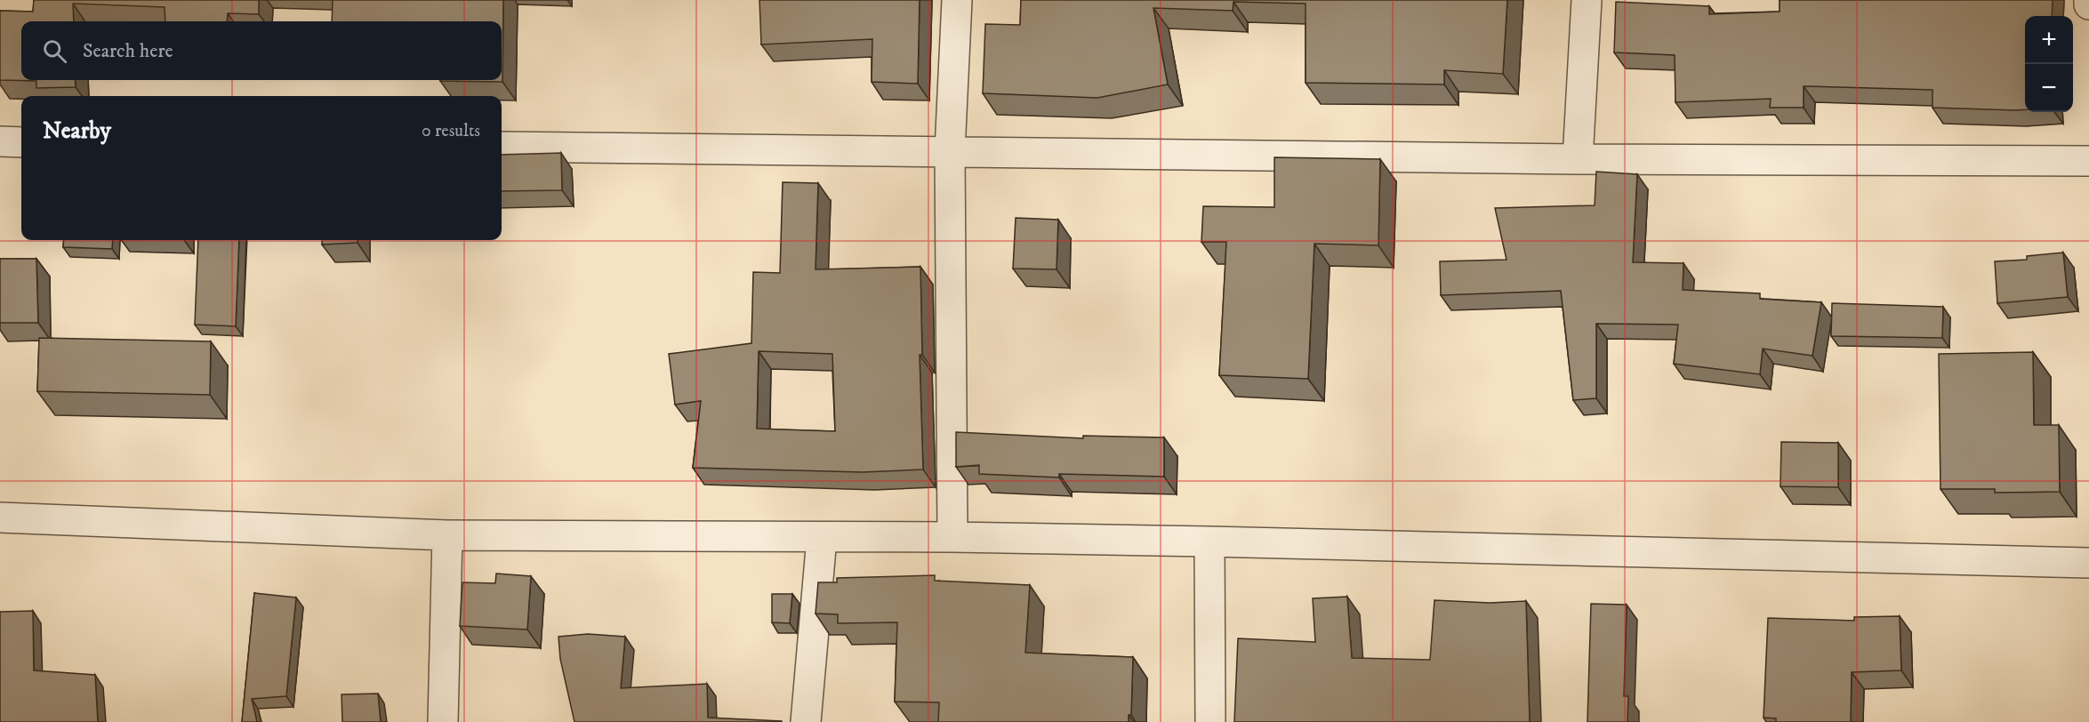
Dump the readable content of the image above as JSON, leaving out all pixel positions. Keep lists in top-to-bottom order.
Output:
{
  "page": {
    "map_buttons": ["+", "−"],
    "search": "Search here",
    "heading": ["Nearby", "0 results"]
  }
}
